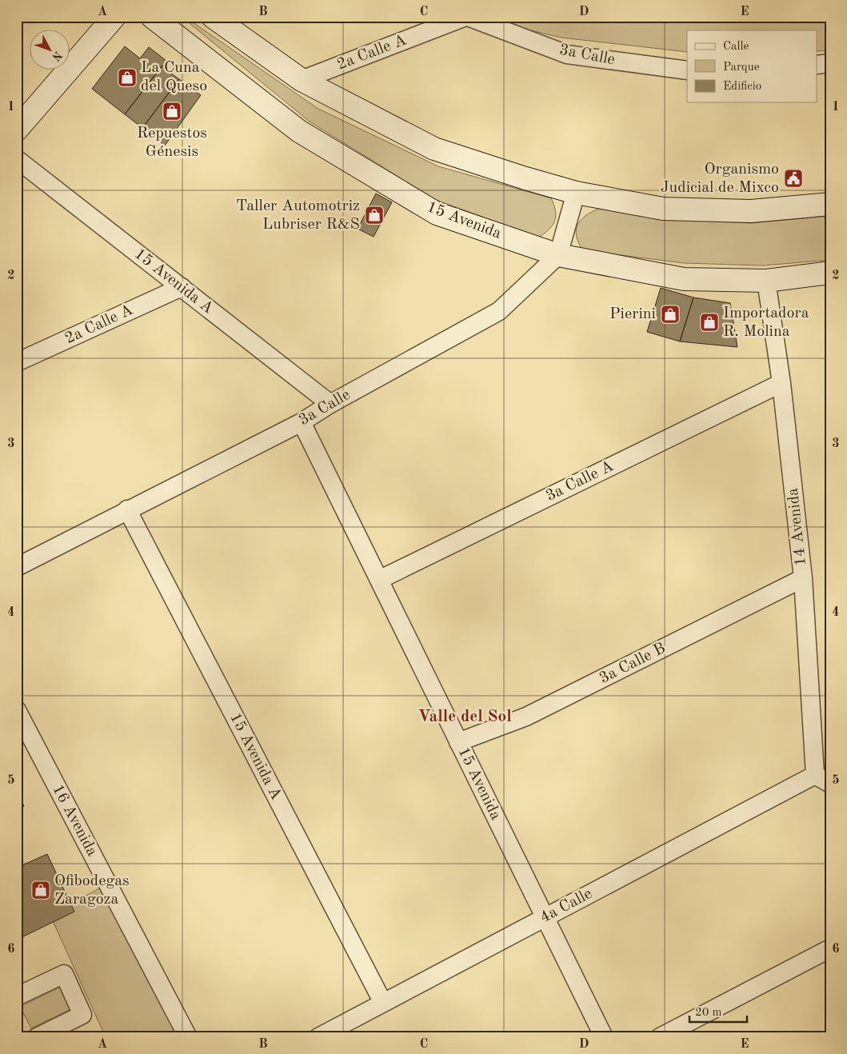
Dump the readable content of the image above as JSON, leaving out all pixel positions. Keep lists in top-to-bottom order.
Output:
{
  "streets": {
    "main road": ["15 Avenida"],
    "street": [
      "2a Calle A",
      "3a Calle",
      "15 Avenida A",
      "3a Calle A",
      "14 Avenida",
      "3a Calle B",
      "16 Avenida",
      "4a Calle"
    ]
  },
  "crossings": [
    ["2a Calle A", "3a Calle"],
    ["2a Calle A", "15 Avenida A"],
    ["3a Calle", "15 Avenida"],
    ["3a Calle", "15 Avenida A"],
    ["15 Avenida", "3a Calle A"],
    ["15 Avenida", "14 Avenida"],
    ["15 Avenida", "3a Calle B"],
    ["15 Avenida", "4a Calle"],
    ["15 Avenida A", "4a Calle"],
    ["3a Calle A", "14 Avenida"],
    ["14 Avenida", "3a Calle B"],
    ["14 Avenida", "4a Calle"]
  ],
  "districts": ["Valle del Sol"],
  "places": {
    "shop": [
      "La Cuna del Queso",
      "Repuestos Génesis",
      "Taller Automotriz Lubriser R&S",
      "Pierini",
      "Importadora R. Molina",
      "Ofibodegas Zaragoza"
    ],
    "public building": ["Organismo Judicial de Mixco"]
  },
  "legend": ["Calle", "Parque", "Edificio"],
  "scale_bar": "20 m",
  "north": "bottom right",
  "grid": {
    "columns": [
      "A",
      "B",
      "C",
      "D",
      "E"
    ],
    "rows": [
      "1",
      "2",
      "3",
      "4",
      "5",
      "6"
    ]
  }
}
